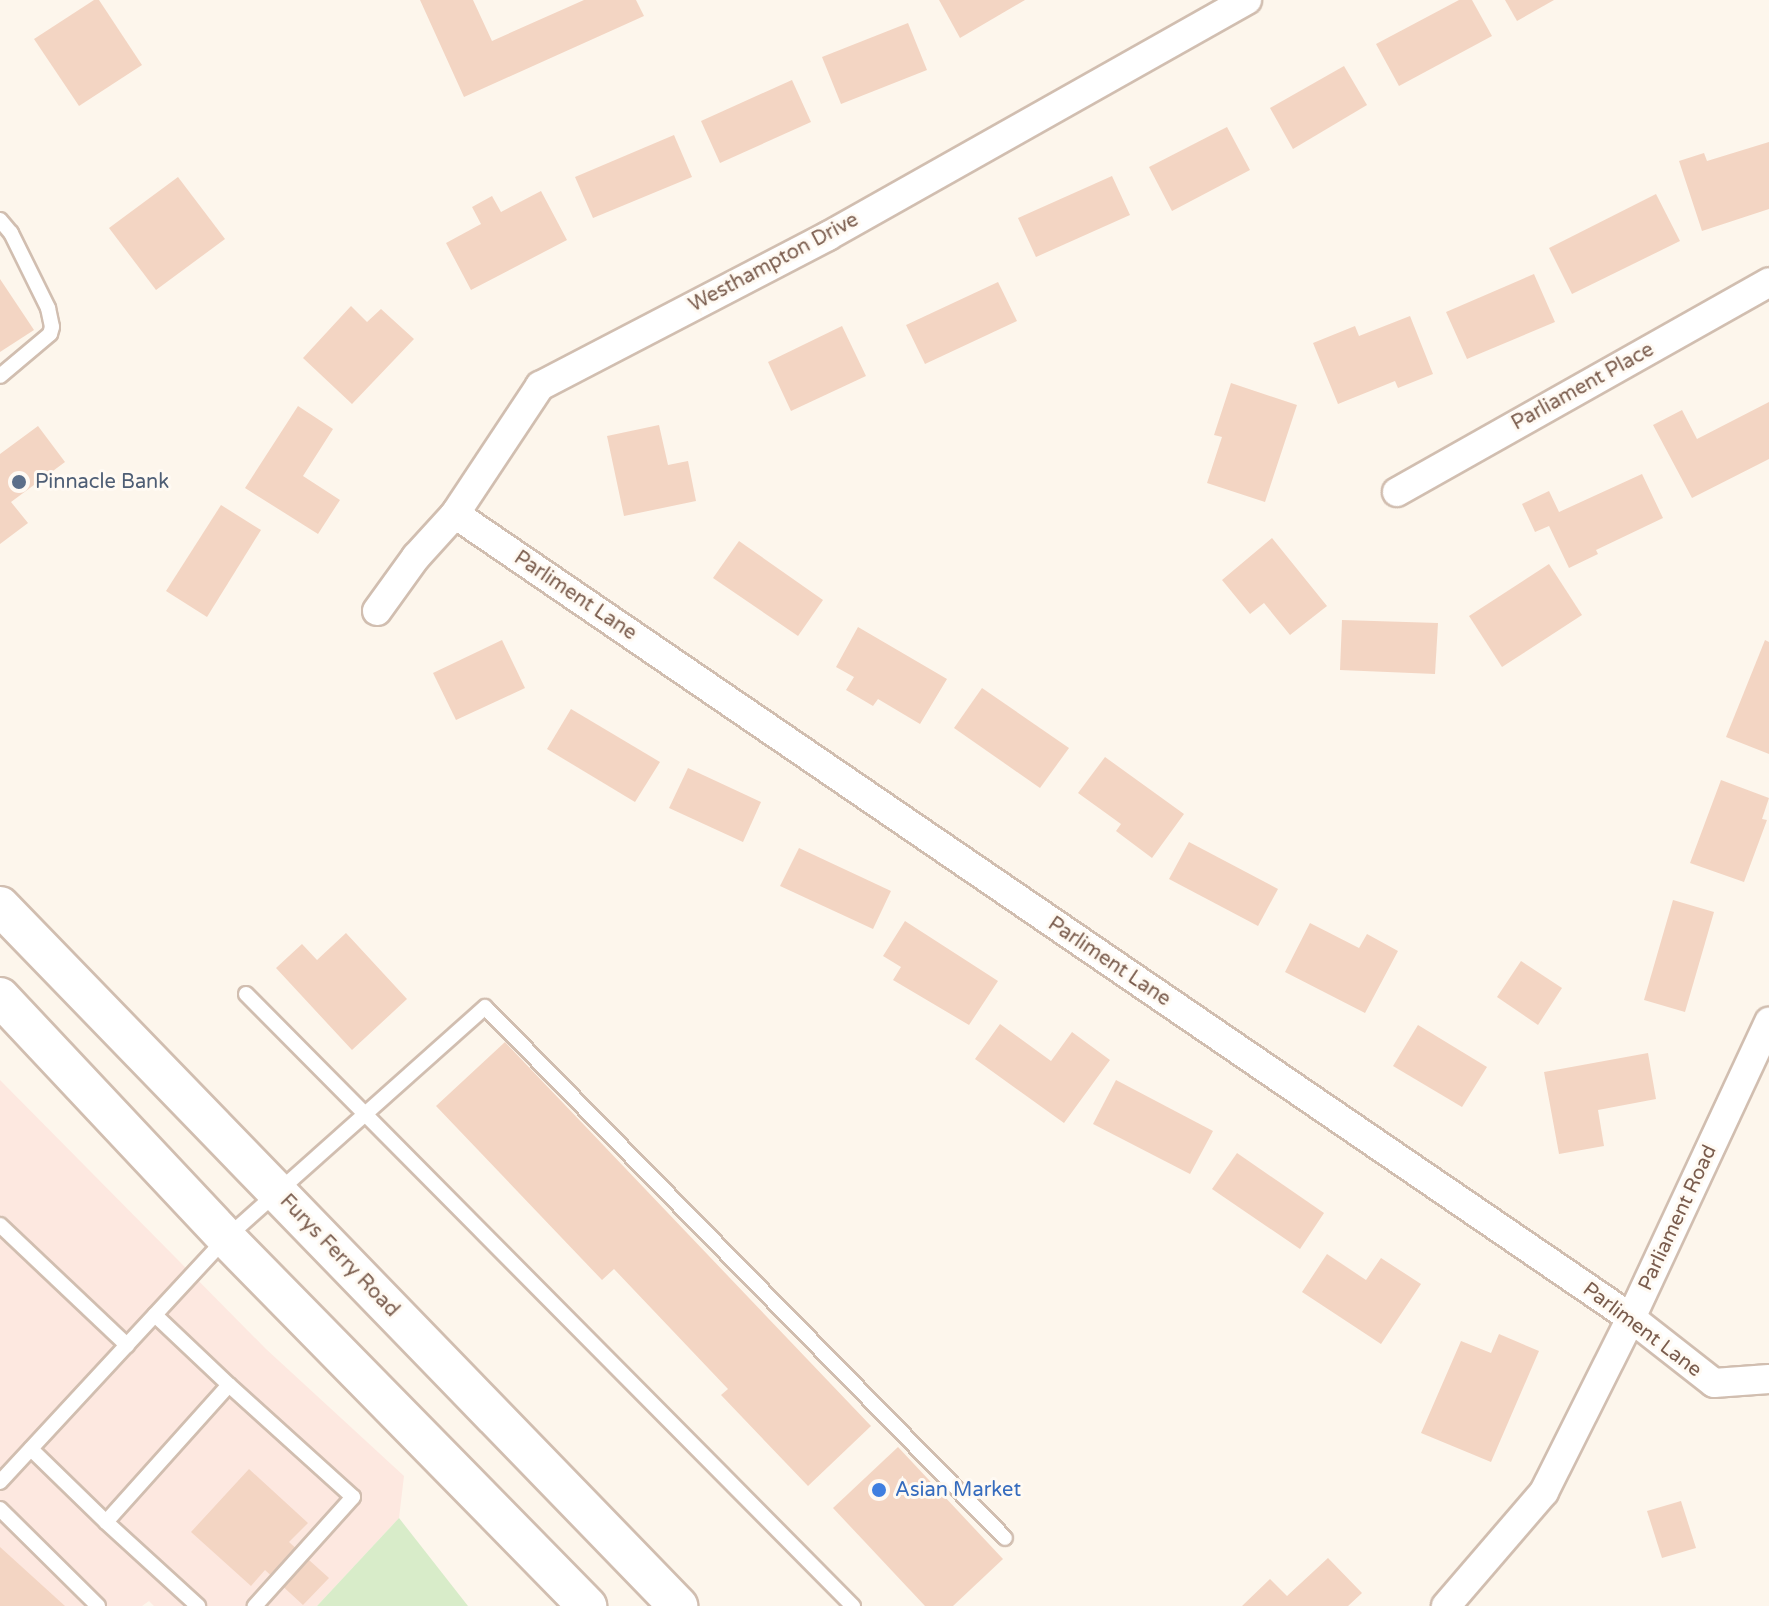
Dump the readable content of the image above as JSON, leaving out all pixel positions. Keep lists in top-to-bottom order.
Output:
{
  "streets": {
    "main road": ["Furys Ferry Road"],
    "street": [
      "Westhampton Drive",
      "Parliament Place",
      "Parliment Lane",
      "Parliament Road"
    ]
  },
  "crossings": [
    ["Westhampton Drive", "Parliment Lane"],
    ["Parliment Lane", "Parliament Road"]
  ],
  "places": ["Pinnacle Bank", "Asian Market"]
}
